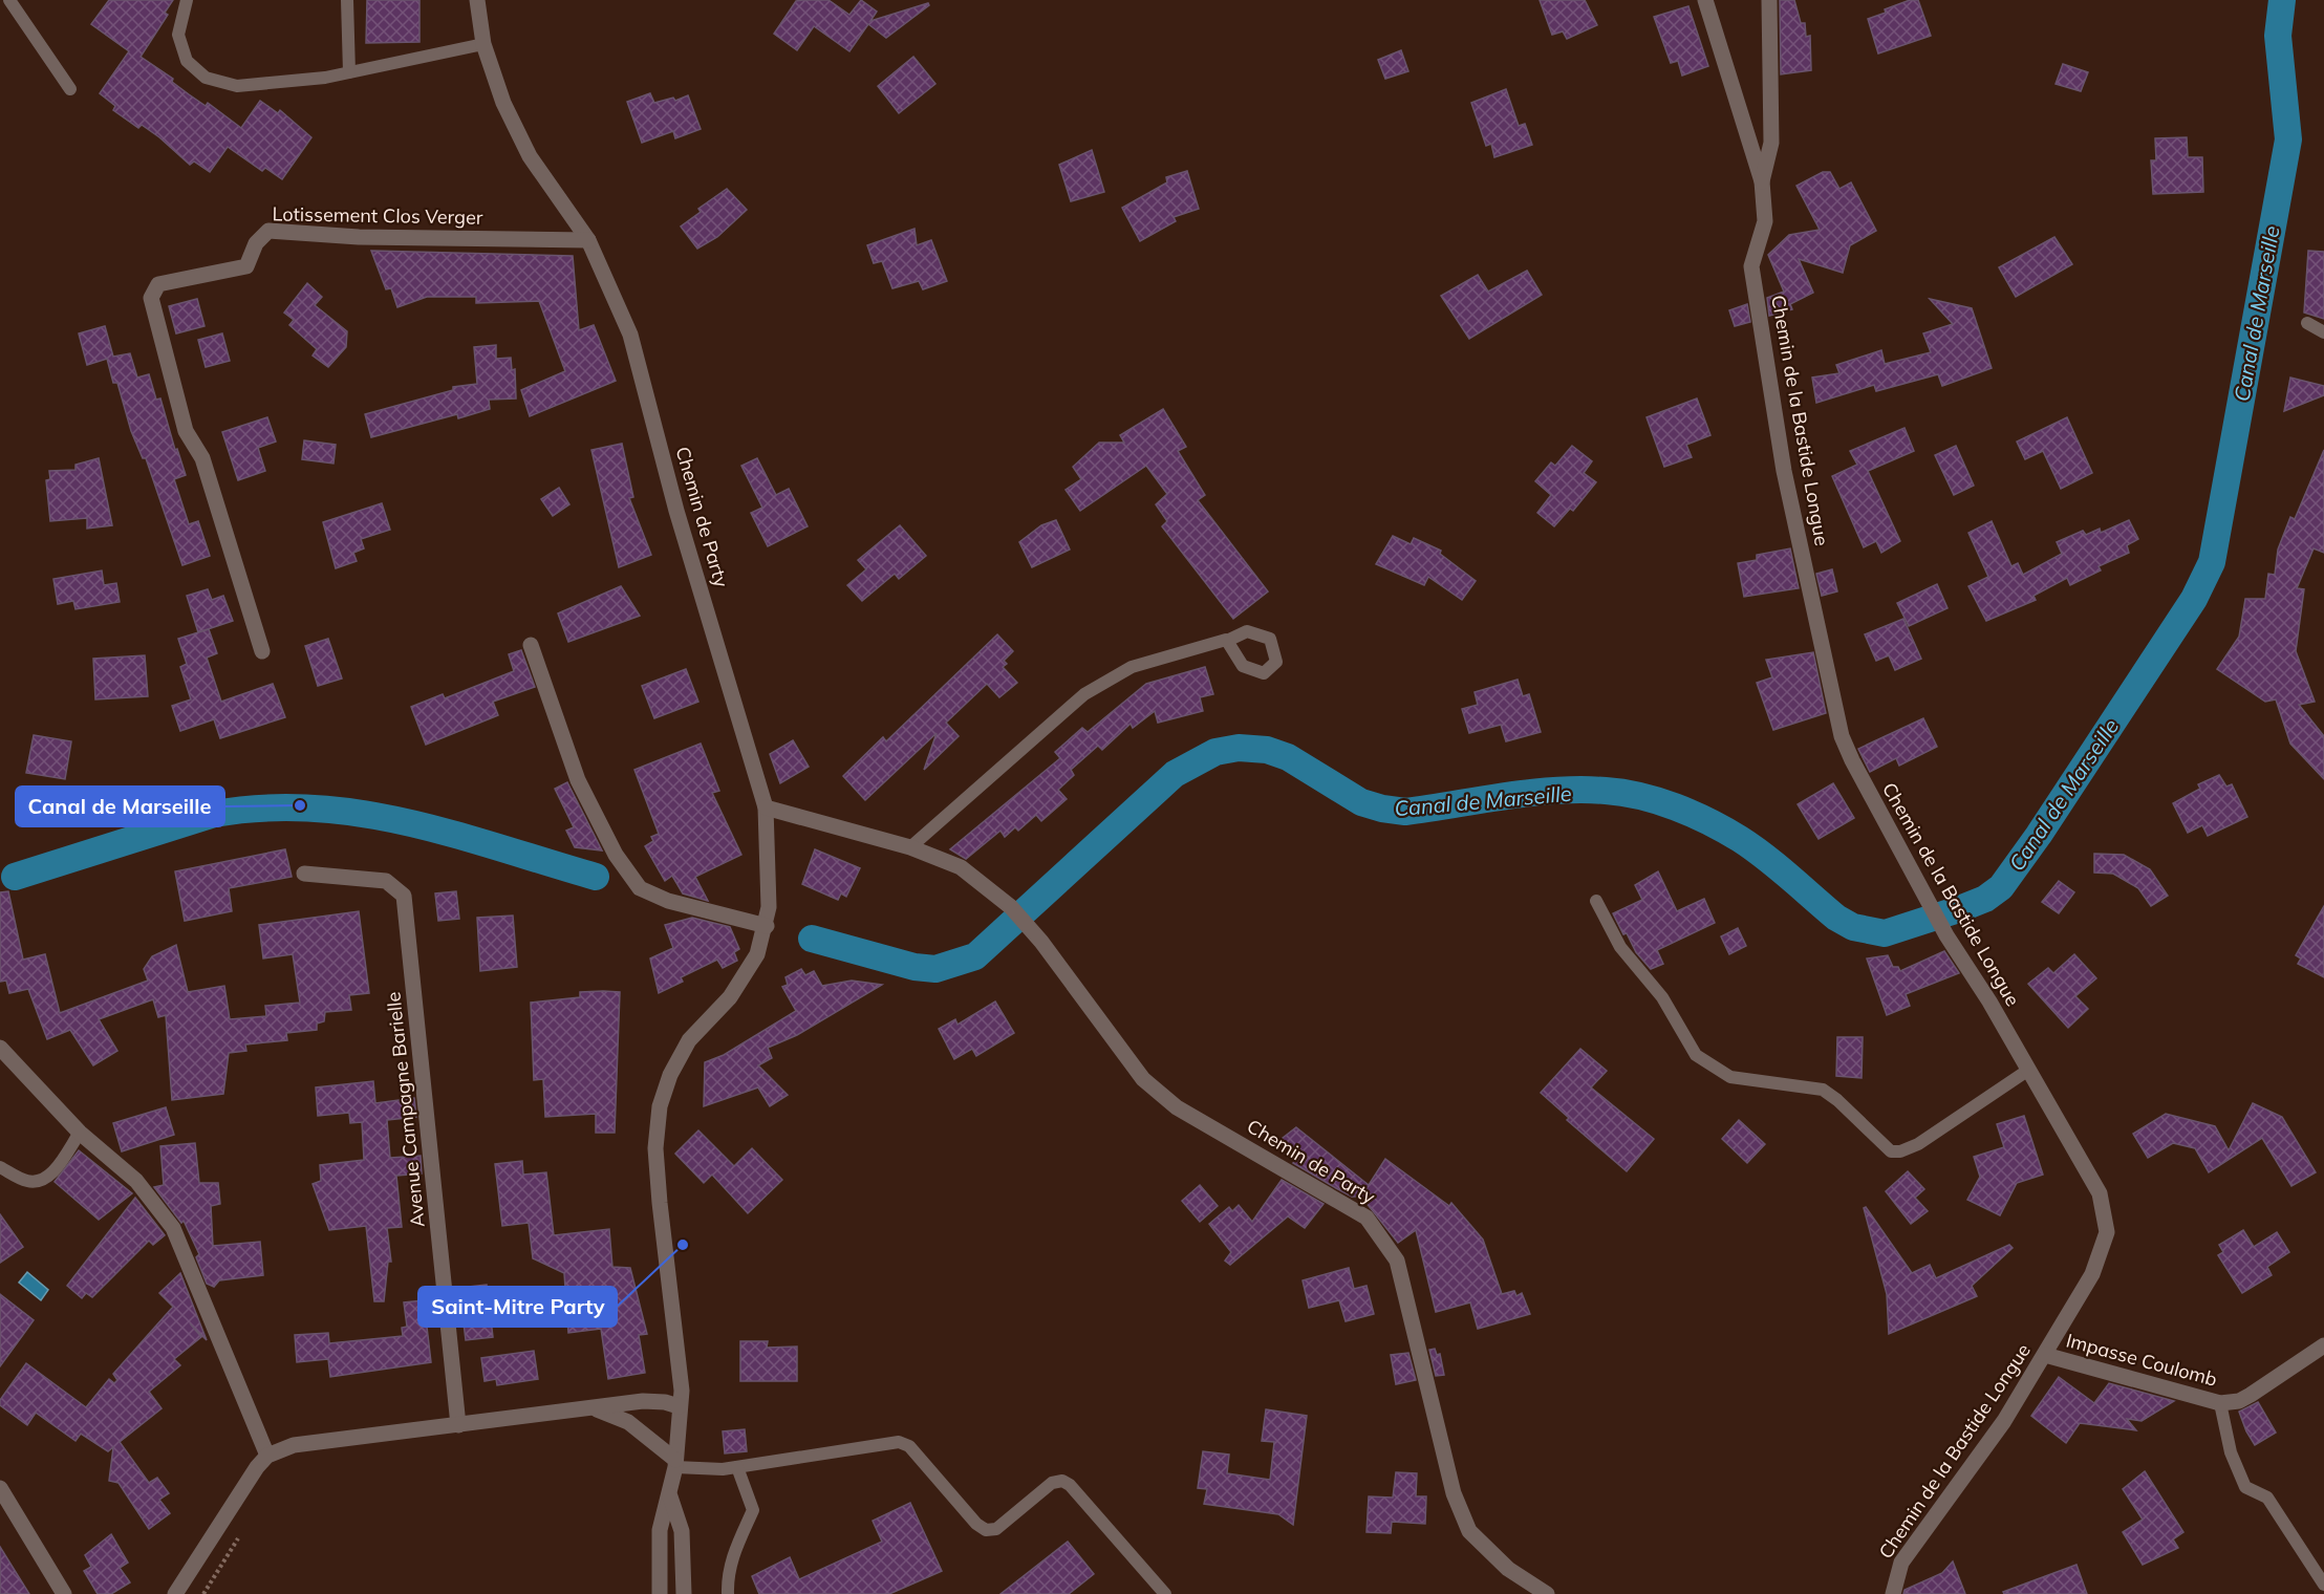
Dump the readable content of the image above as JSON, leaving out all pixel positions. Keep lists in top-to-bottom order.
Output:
{
  "streets": {
    "street": [
      "Lotissement Clos Verger",
      "Chemin de la Bastide Longue",
      "Chemin de Party",
      "Avenue Campagne Barielle",
      "Impasse Coulomb"
    ]
  },
  "crossings": [
    ["Lotissement Clos Verger", "Chemin de Party"],
    ["Chemin de la Bastide Longue", "Impasse Coulomb"]
  ],
  "water": ["Canal de Marseille"],
  "places": ["Canal de Marseille", "Saint-Mitre Party"]
}
